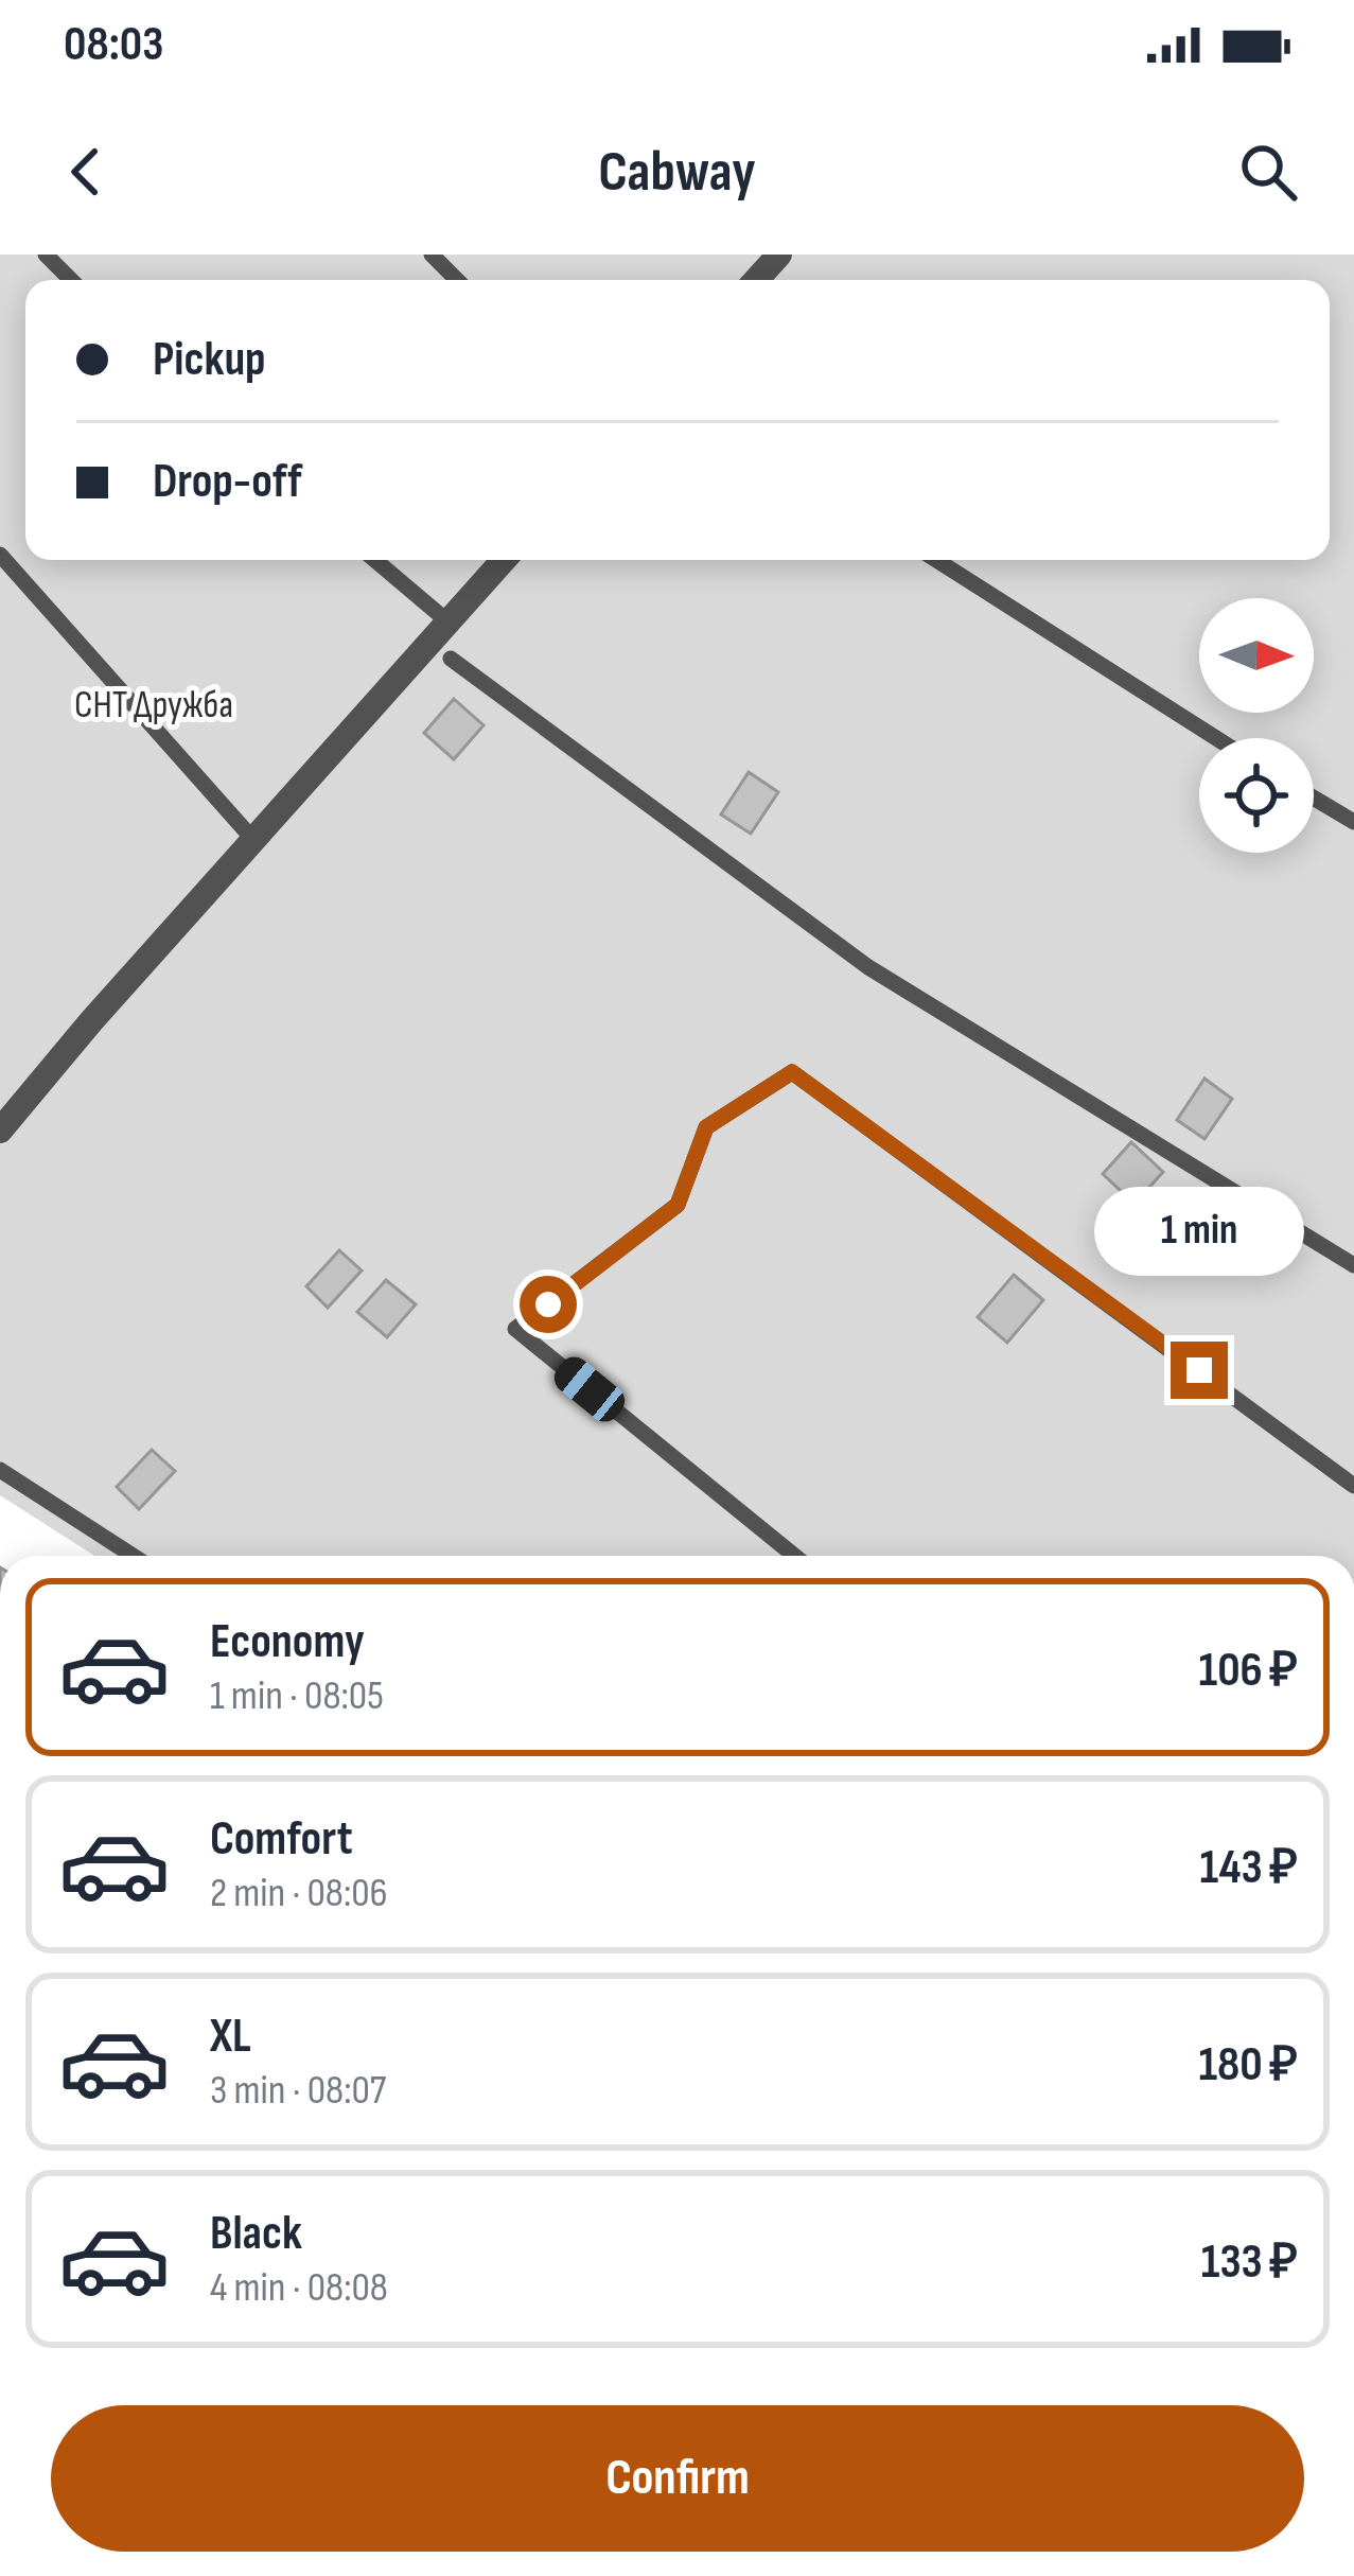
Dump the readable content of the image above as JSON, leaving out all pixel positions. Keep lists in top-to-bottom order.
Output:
{
  "parks": ["СНТ Дружба"],
  "north": "right",
  "page": {
    "status": "08:03",
    "header": "Cabway",
    "banner": ["Pickup", "Drop-off"],
    "bubble": "1 min",
    "list": [
      {
        "name": "Economy",
        "note": "1 min · 08:05",
        "value": "106 ₽"
      },
      {
        "name": "Comfort",
        "note": "2 min · 08:06",
        "value": "143 ₽"
      },
      {
        "name": "XL",
        "note": "3 min · 08:07",
        "value": "180 ₽"
      },
      {
        "name": "Black",
        "note": "4 min · 08:08",
        "value": "133 ₽"
      }
    ],
    "buttons": "Confirm"
  }
}
